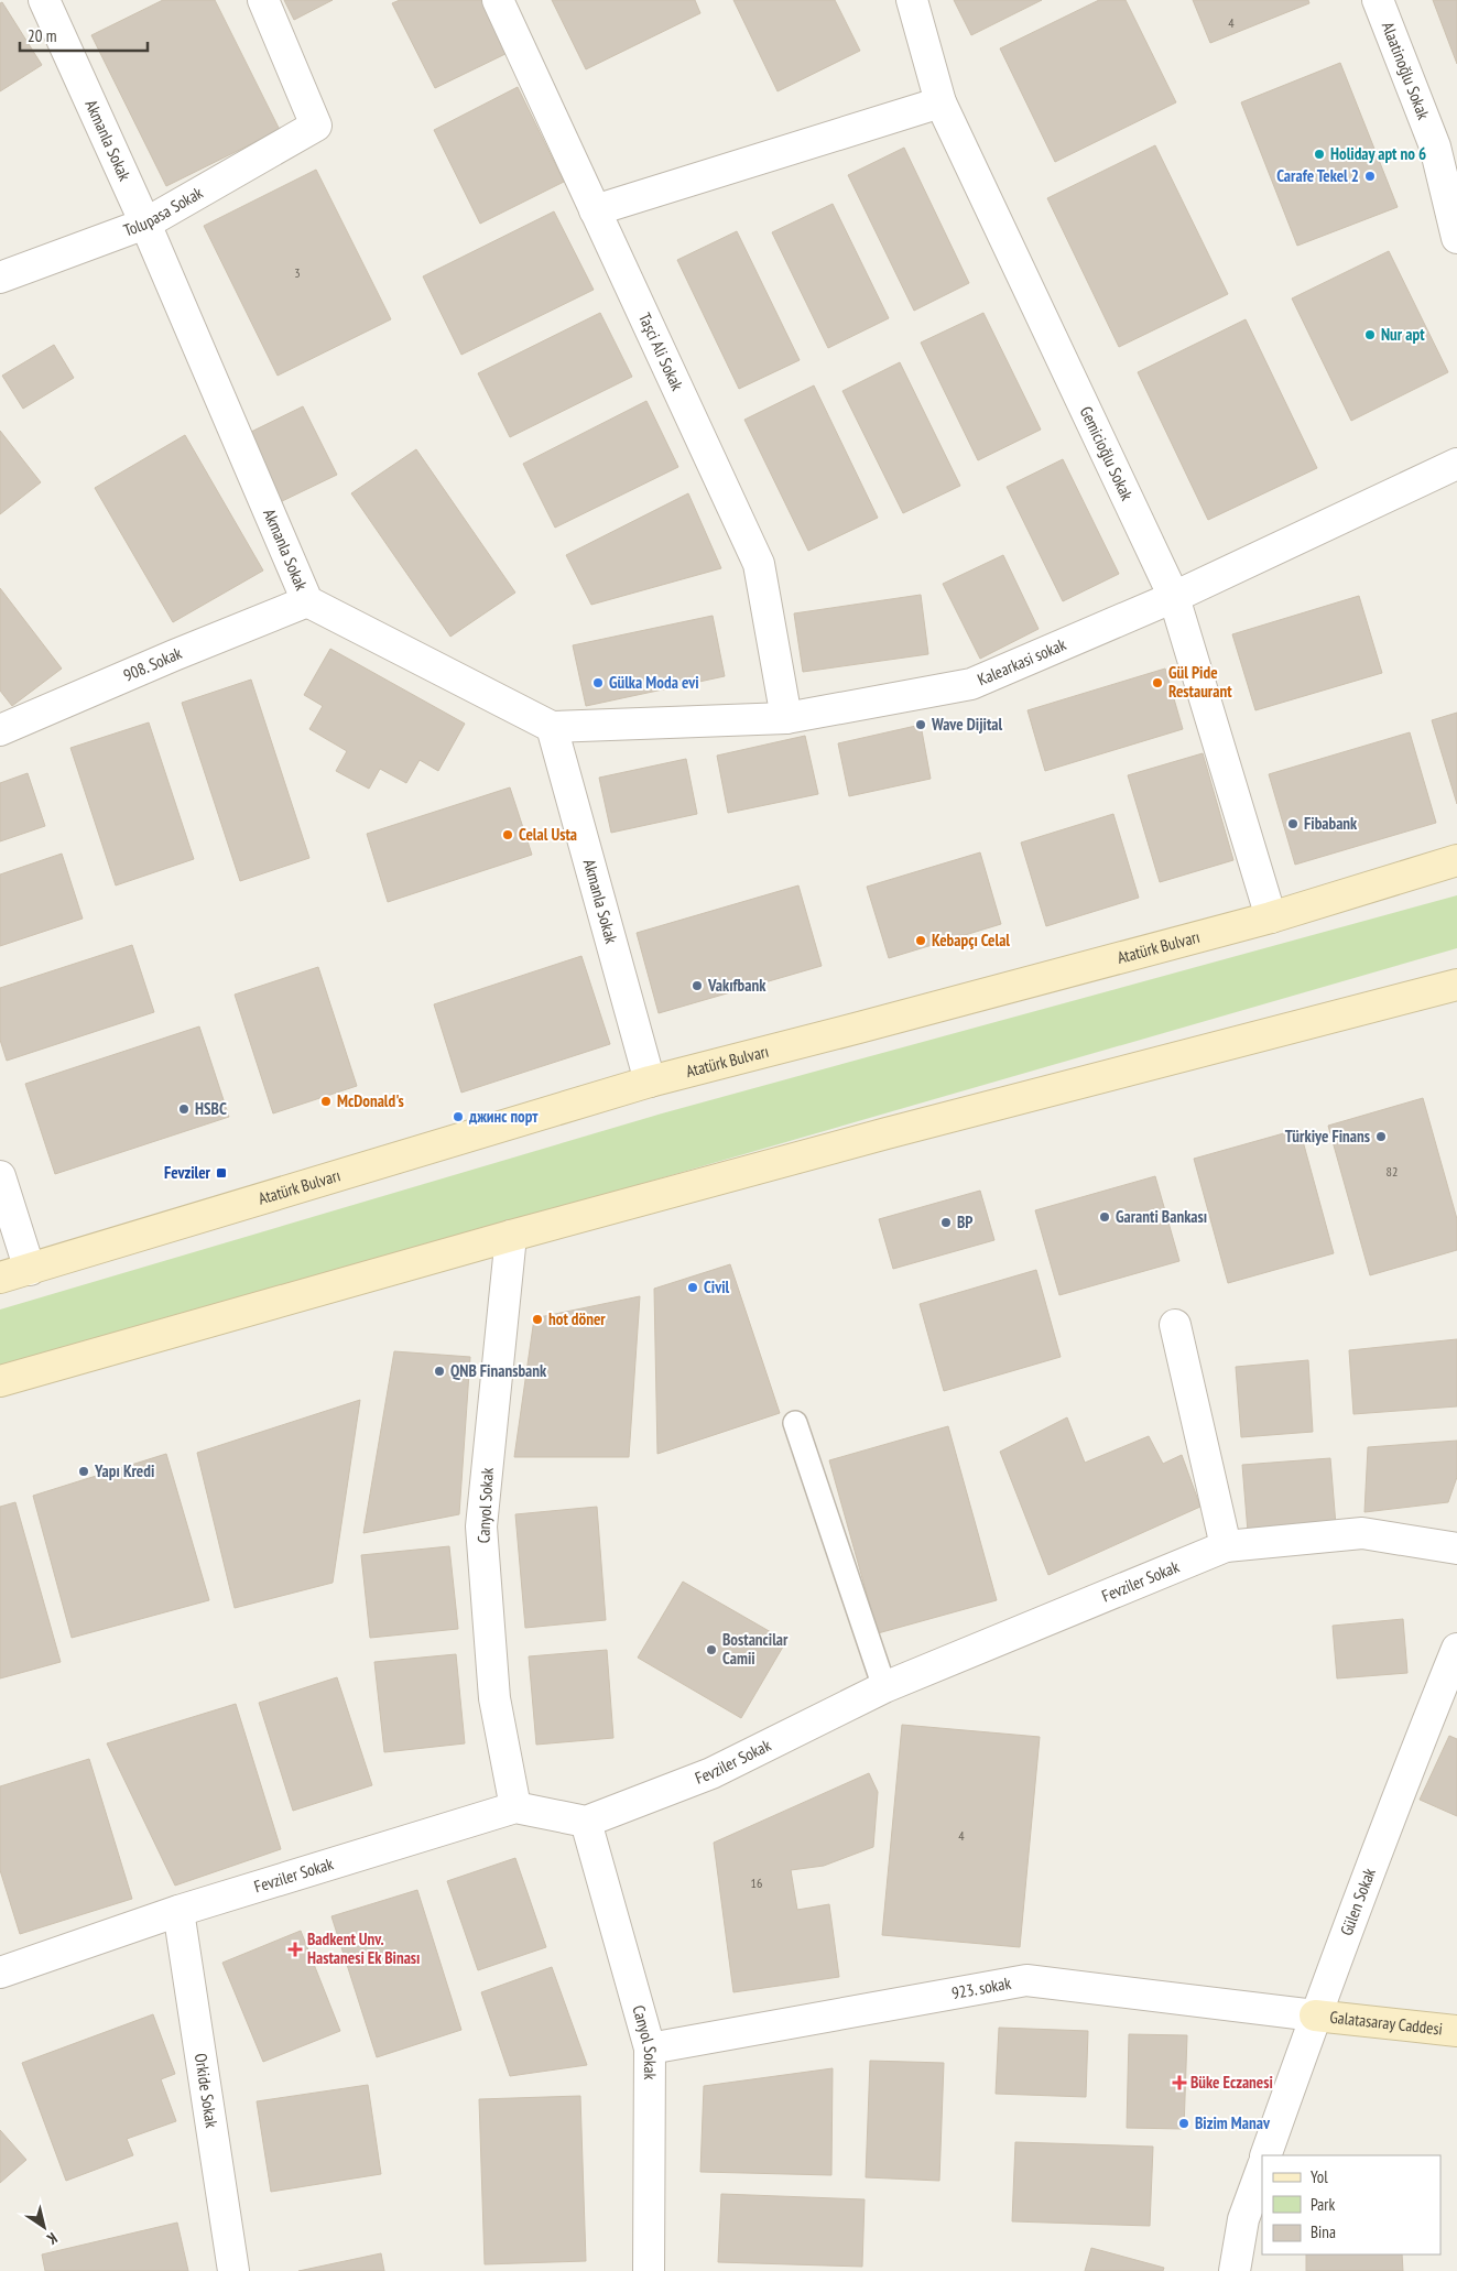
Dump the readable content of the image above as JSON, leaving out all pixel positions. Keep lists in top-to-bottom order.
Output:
{
  "streets": {
    "street": [
      "Alaatinoğlu Sokak",
      "Akmanla Sokak",
      "Tolupasa Sokak",
      "Taşci Ali Sokak",
      "Gemicioğlu Sokak",
      "Kalearkasi sokak",
      "908. Sokak",
      "Atatürk Bulvarı",
      "Canyol Sokak",
      "Fevziler Sokak",
      "Gülen Sokak",
      "923. sokak",
      "Galatasaray Caddesi",
      "Orkide Sokak"
    ]
  },
  "crossings": [
    ["Akmanla Sokak", "Tolupasa Sokak"],
    ["Akmanla Sokak", "Kalearkasi sokak"],
    ["Akmanla Sokak", "908. Sokak"],
    ["Akmanla Sokak", "Atatürk Bulvarı"],
    ["Taşci Ali Sokak", "Kalearkasi sokak"],
    ["Gemicioğlu Sokak", "Kalearkasi sokak"],
    ["Gemicioğlu Sokak", "Atatürk Bulvarı"],
    ["Canyol Sokak", "Fevziler Sokak"],
    ["Canyol Sokak", "923. sokak"],
    ["Fevziler Sokak", "Orkide Sokak"],
    ["Gülen Sokak", "923. sokak"],
    ["Gülen Sokak", "Galatasaray Caddesi"],
    ["923. sokak", "Galatasaray Caddesi"]
  ],
  "places": {
    "other": [
      "Holiday apt no 6",
      "Carafe Tekel 2",
      "Nur apt",
      "Gülka Moda evi",
      "Gül Pide Restaurant",
      "Wave Dijital",
      "Fibabank",
      "Celal Usta",
      "Kebapçı Celal",
      "Vakıfbank",
      "McDonald's",
      "HSBC",
      "джинс порт",
      "Türkiye Finans",
      "Garanti Bankası",
      "BP",
      "Civil",
      "hot döner",
      "QNB Finansbank",
      "Yapı Kredi",
      "Bostancilar Camii",
      "Bizim Manav"
    ],
    "transit": ["Fevziler"],
    "health": ["Badkent Unv. Hastanesi Ek Binası", "Büke Eczanesi"]
  },
  "house_numbers": [
    "4",
    "3",
    "82",
    "4",
    "16"
  ],
  "legend": ["Yol", "Park", "Bina"],
  "scale_bar": "20 m",
  "north": "bottom right"
}
